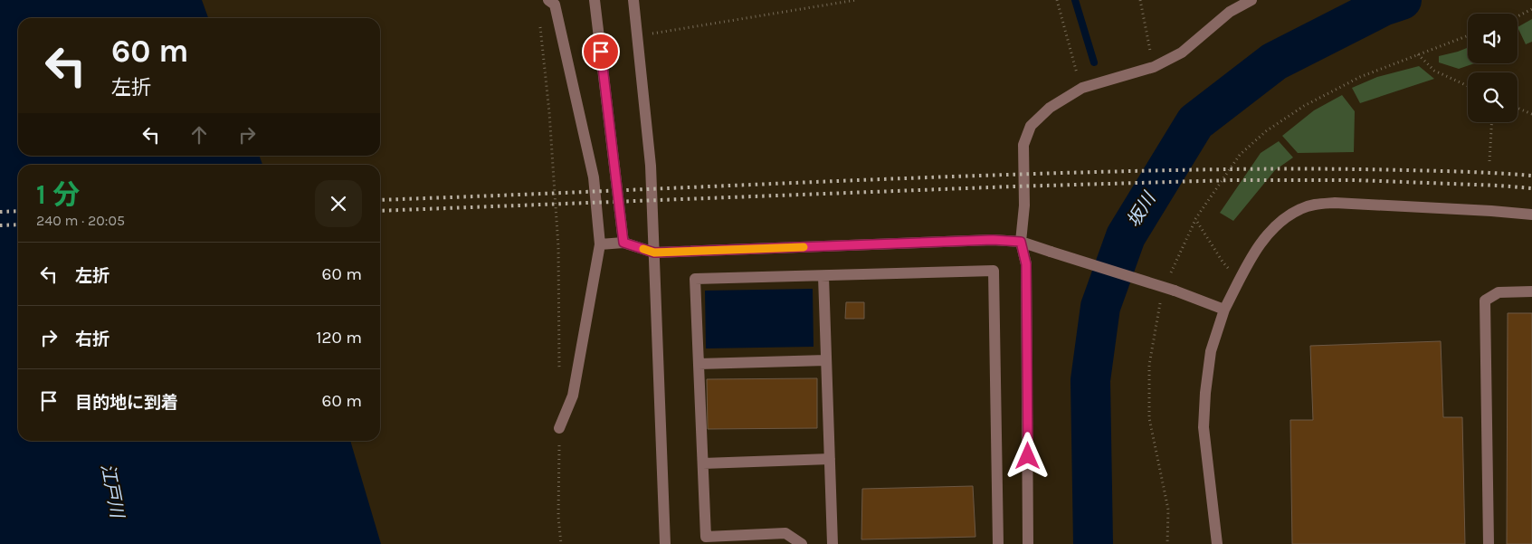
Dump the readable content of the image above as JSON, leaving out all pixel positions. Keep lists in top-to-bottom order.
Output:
{
  "water": ["坂川", "江戸川"],
  "page": {
    "turn": ["60 m", "左折"],
    "heading": ["1 分", "240 m · 20:05"],
    "list": [
      {
        "name": "左折",
        "value": "60 m"
      },
      {
        "name": "右折",
        "value": "120 m"
      },
      {
        "name": "目的地に到着",
        "value": "60 m"
      }
    ]
  }
}
